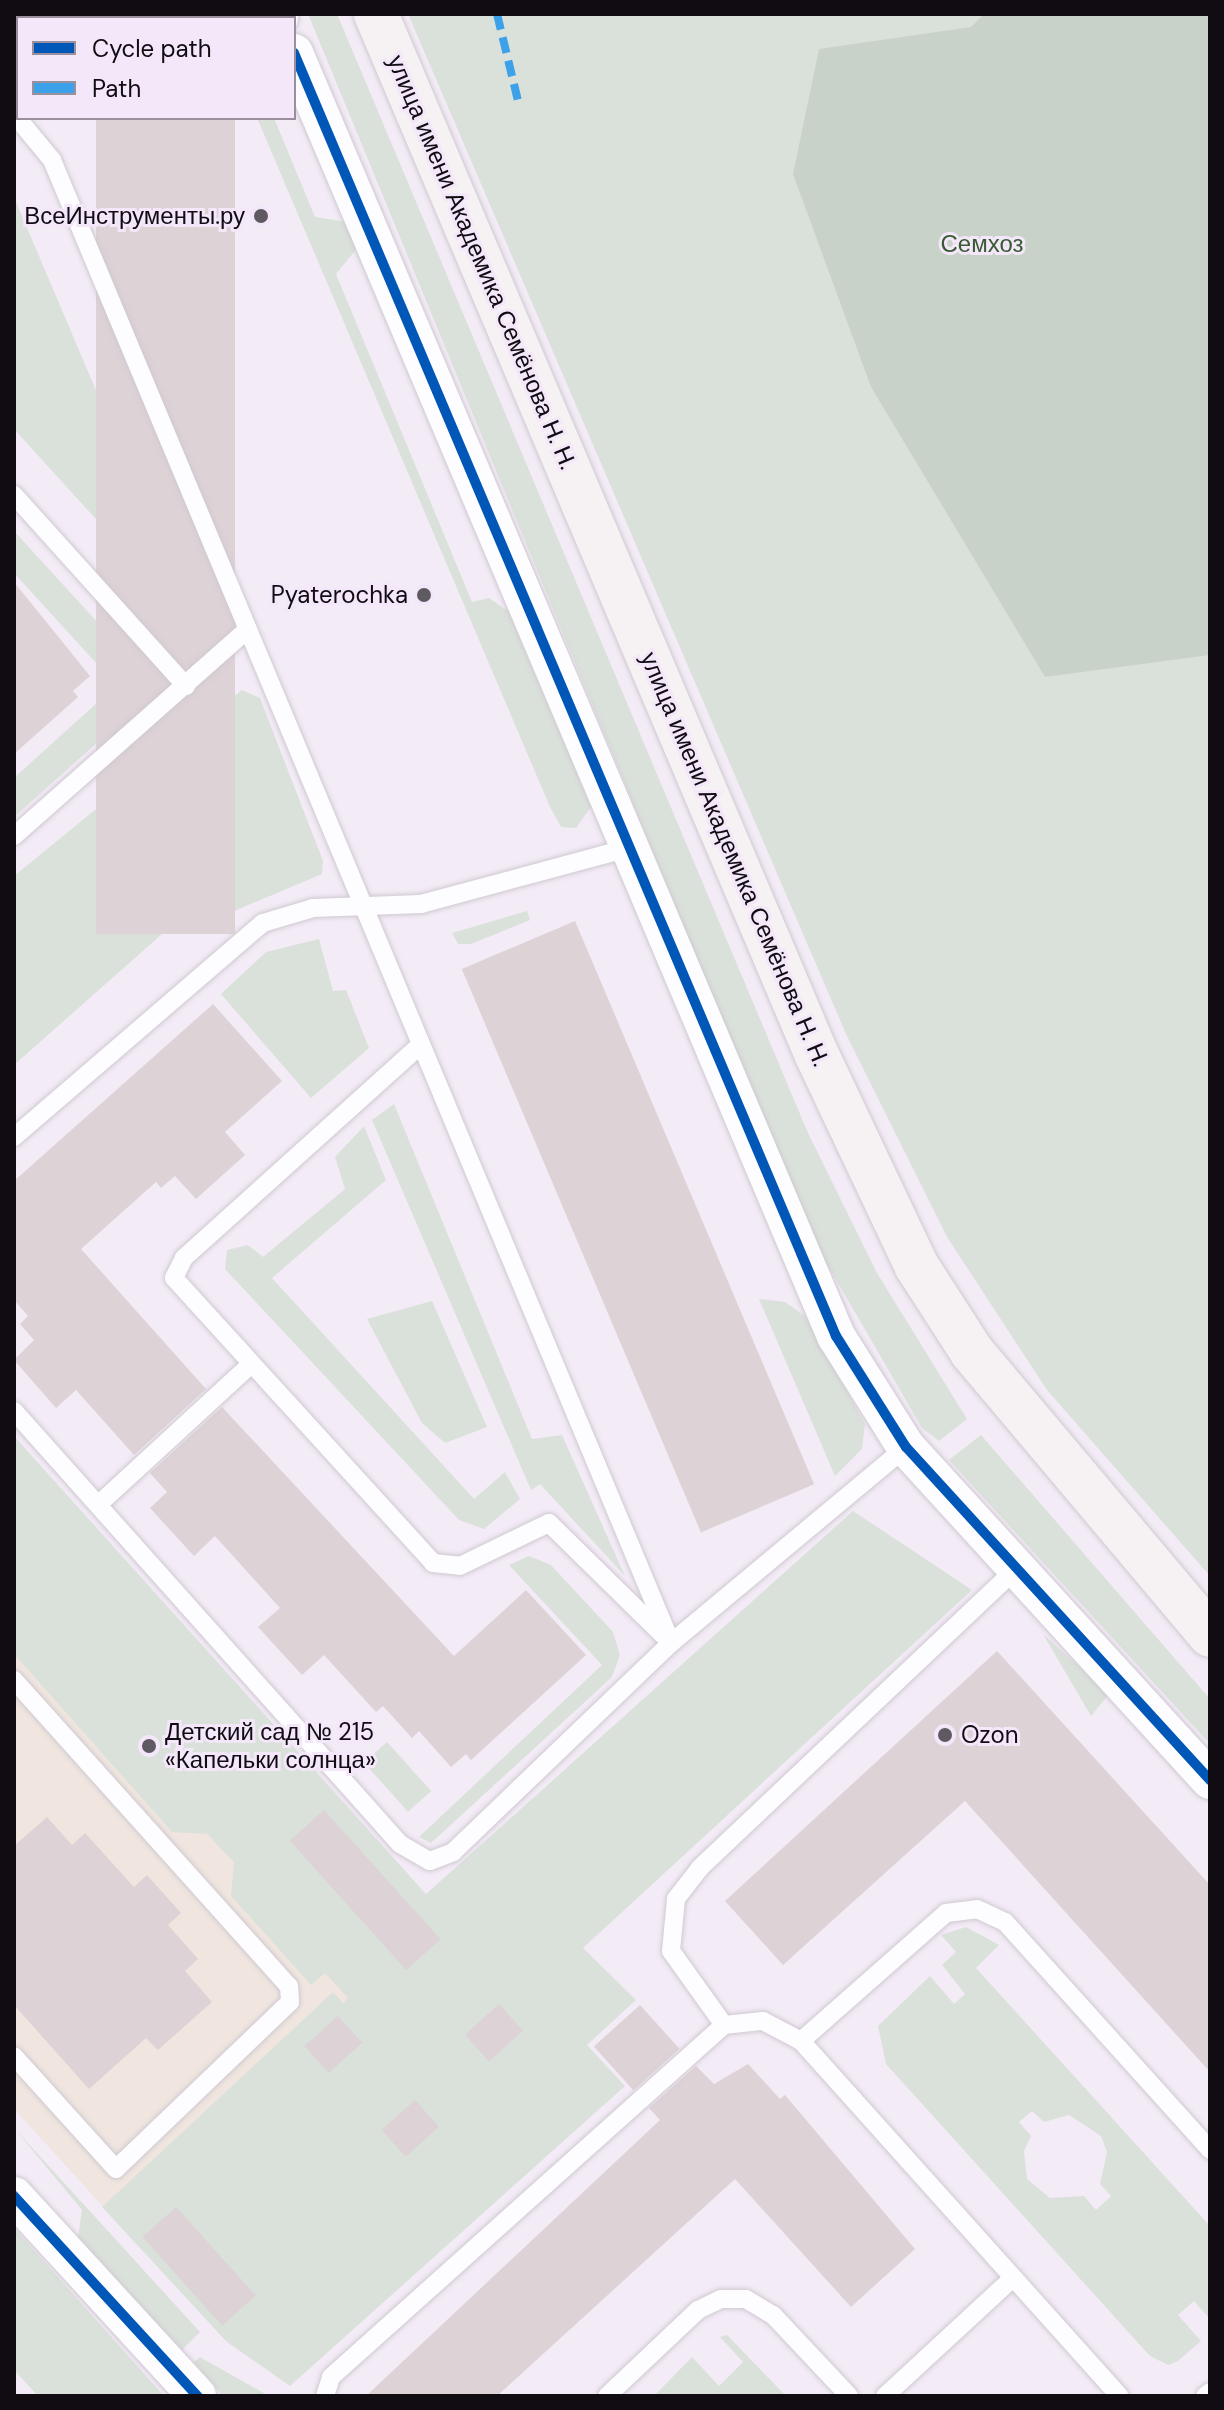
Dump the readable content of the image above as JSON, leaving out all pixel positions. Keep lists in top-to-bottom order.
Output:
{
  "streets": {
    "main road": ["улица имени Академика Семёнова Н. Н."]
  },
  "parks": ["Семхоз"],
  "places": [
    "ВсеИнструменты.ру",
    "Pyaterochka",
    "Ozon",
    "Детский сад № 215 «Капельки солнца»"
  ],
  "legend": ["Cycle path", "Path"]
}
